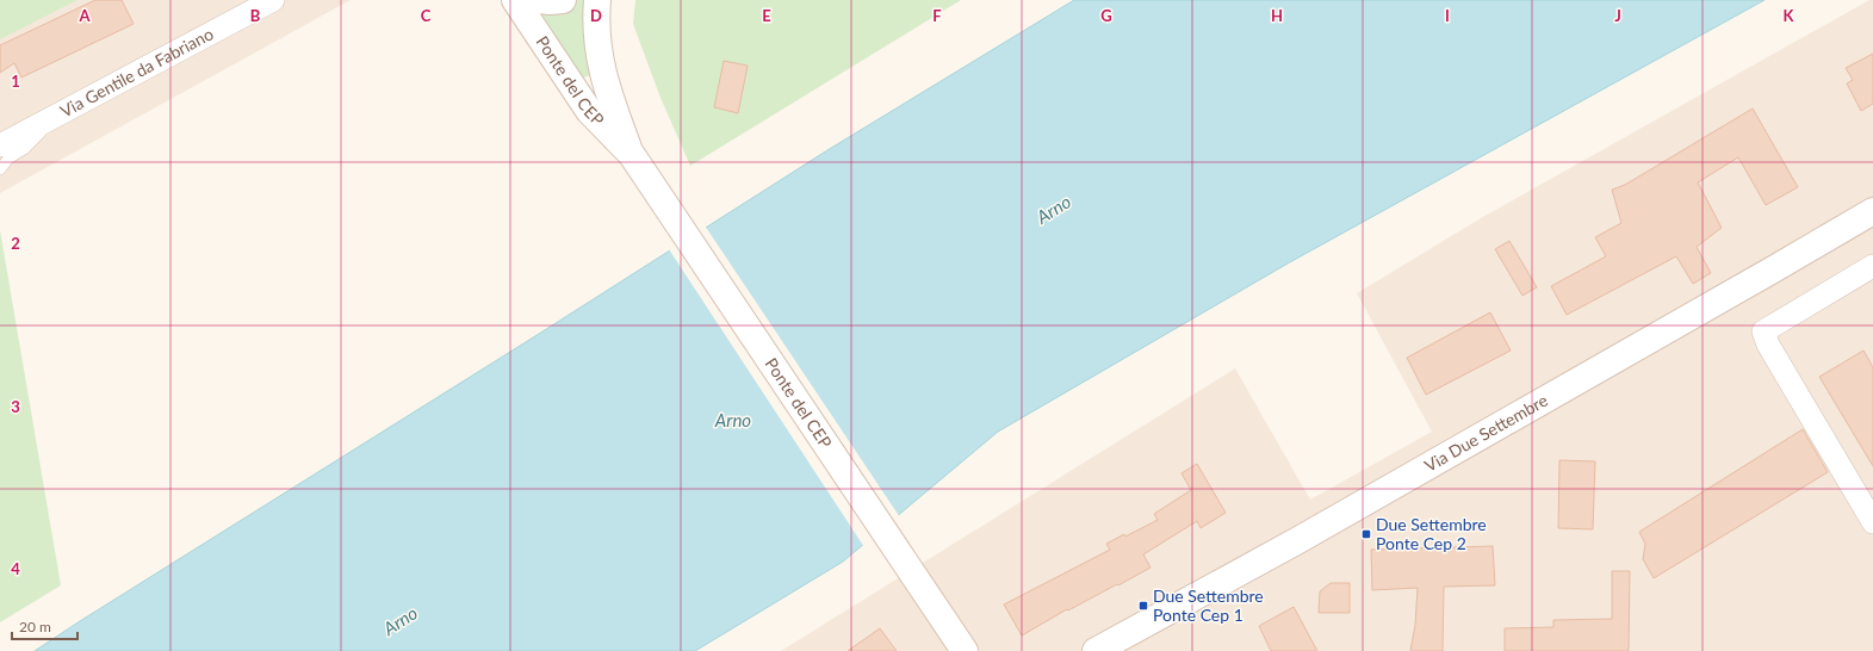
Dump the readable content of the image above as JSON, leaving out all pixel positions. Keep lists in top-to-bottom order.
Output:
{
  "streets": {
    "main road": ["Ponte del CEP", "Via Due Settembre"],
    "street": ["Via Gentile da Fabriano"]
  },
  "water": ["Arno"],
  "places": {
    "transit": ["Due Settembre Ponte Cep 2", "Due Settembre Ponte Cep 1"]
  },
  "scale_bar": "20 m",
  "grid": {
    "columns": [
      "A",
      "B",
      "C",
      "D",
      "E",
      "F",
      "G",
      "H",
      "I",
      "J",
      "K"
    ],
    "rows": [
      "1",
      "2",
      "3",
      "4"
    ]
  }
}
